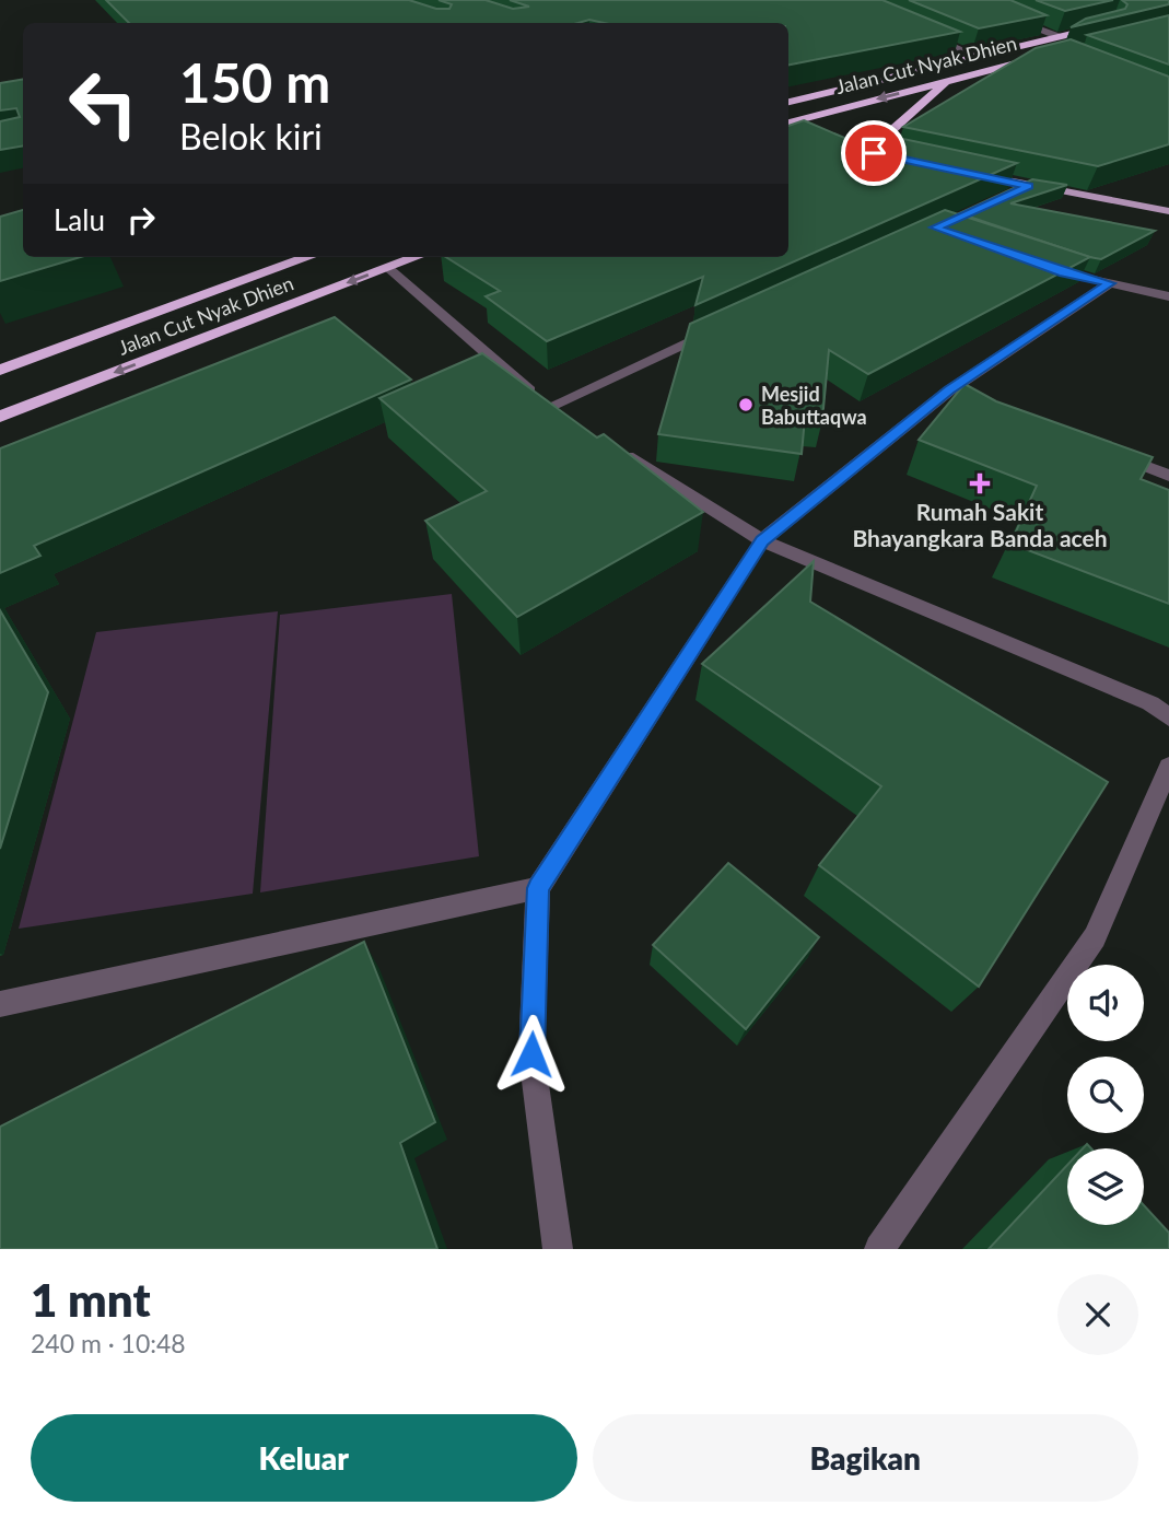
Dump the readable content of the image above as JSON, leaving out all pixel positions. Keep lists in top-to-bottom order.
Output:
{
  "streets": {
    "highway": ["Jalan Cut Nyak Dhien"]
  },
  "places": {
    "other": ["Mesjid Babuttaqwa"],
    "health": ["Rumah Sakit Bhayangkara Banda aceh"]
  },
  "page": {
    "turn": ["150 m", "Belok kiri"],
    "then": "Lalu",
    "heading": ["1 mnt", "240 m · 10:48"],
    "buttons": ["Keluar", "Bagikan"]
  }
}
